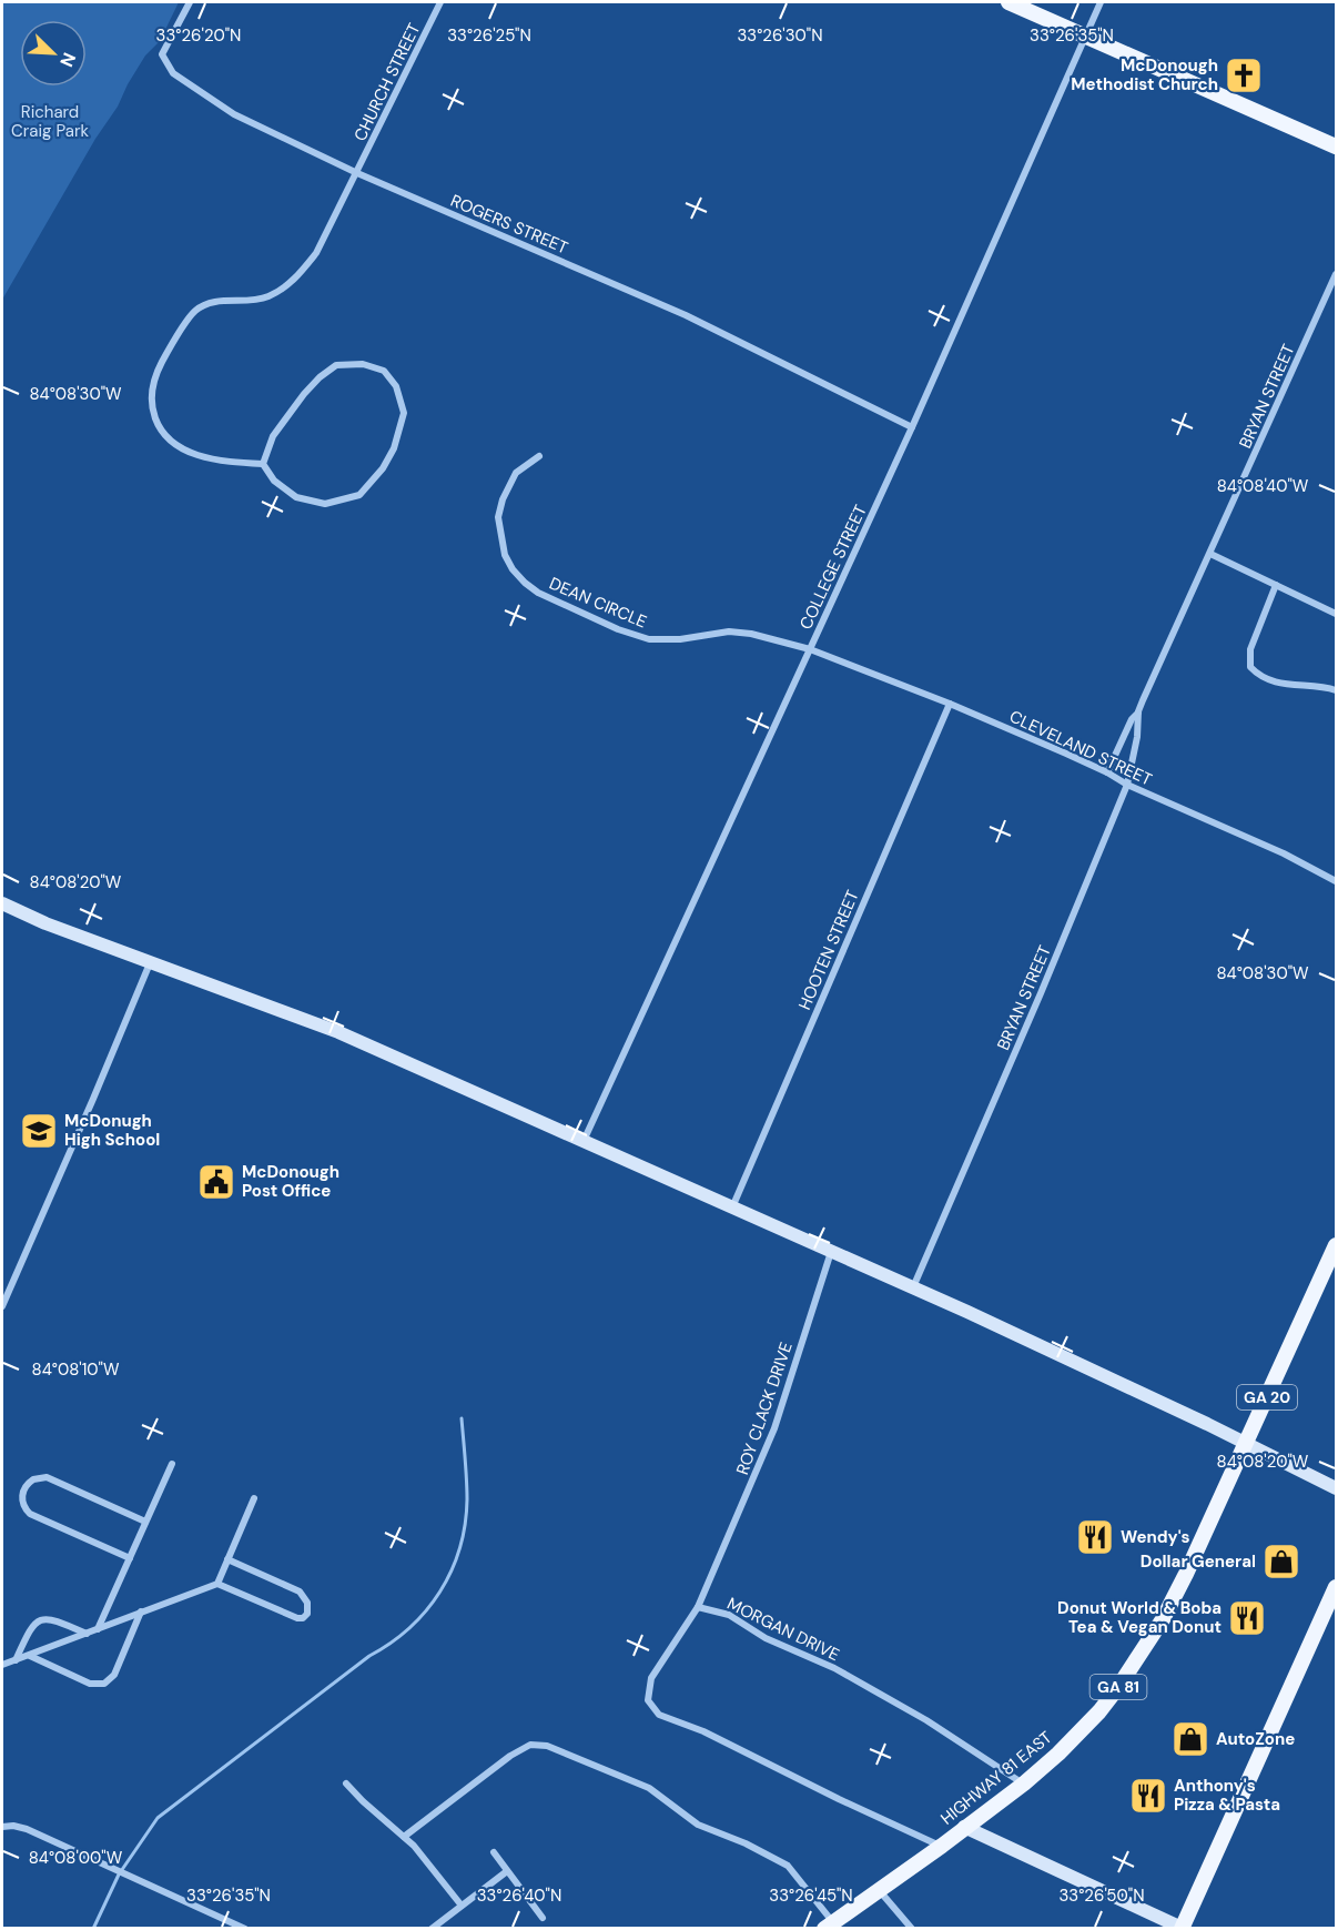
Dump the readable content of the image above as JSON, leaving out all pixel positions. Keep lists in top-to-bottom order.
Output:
{
  "streets": {
    "main road": ["GA 20", "GA 81", "HIGHWAY 81 EAST"],
    "street": [
      "CHURCH STREET",
      "ROGERS STREET",
      "BRYAN STREET",
      "COLLEGE STREET",
      "DEAN CIRCLE",
      "CLEVELAND STREET",
      "HOOTEN STREET",
      "ROY CLACK DRIVE",
      "MORGAN DRIVE"
    ]
  },
  "crossings": [
    ["CHURCH STREET", "ROGERS STREET"],
    ["ROGERS STREET", "COLLEGE STREET"],
    ["BRYAN STREET", "CLEVELAND STREET"],
    ["COLLEGE STREET", "DEAN CIRCLE"],
    ["COLLEGE STREET", "CLEVELAND STREET"],
    ["DEAN CIRCLE", "CLEVELAND STREET"],
    ["CLEVELAND STREET", "HOOTEN STREET"],
    ["GA 20", "HIGHWAY 81 EAST"],
    ["ROY CLACK DRIVE", "MORGAN DRIVE"],
    ["MORGAN DRIVE", "HIGHWAY 81 EAST"]
  ],
  "parks": ["Richard Craig Park"],
  "places": {
    "church": ["McDonough Methodist Church"],
    "school or university": ["McDonugh High School"],
    "public building": ["McDonough Post Office"],
    "restaurant": ["Wendy's", "Donut World & Boba Tea & Vegan Donut", "Anthony's Pizza & Pasta"],
    "shop": ["Dollar General", "AutoZone"]
  },
  "north": "bottom right",
  "coordinates": [
    "33°26'20\"N",
    "33°26'25\"N",
    "33°26'35\"N",
    "33°26'30\"N",
    "84°08'30\"W",
    "84°08'40\"W",
    "84°08'20\"W",
    "84°08'10\"W",
    "84°08'00\"W",
    "33°26'40\"N",
    "33°26'45\"N",
    "33°26'50\"N"
  ]
}
